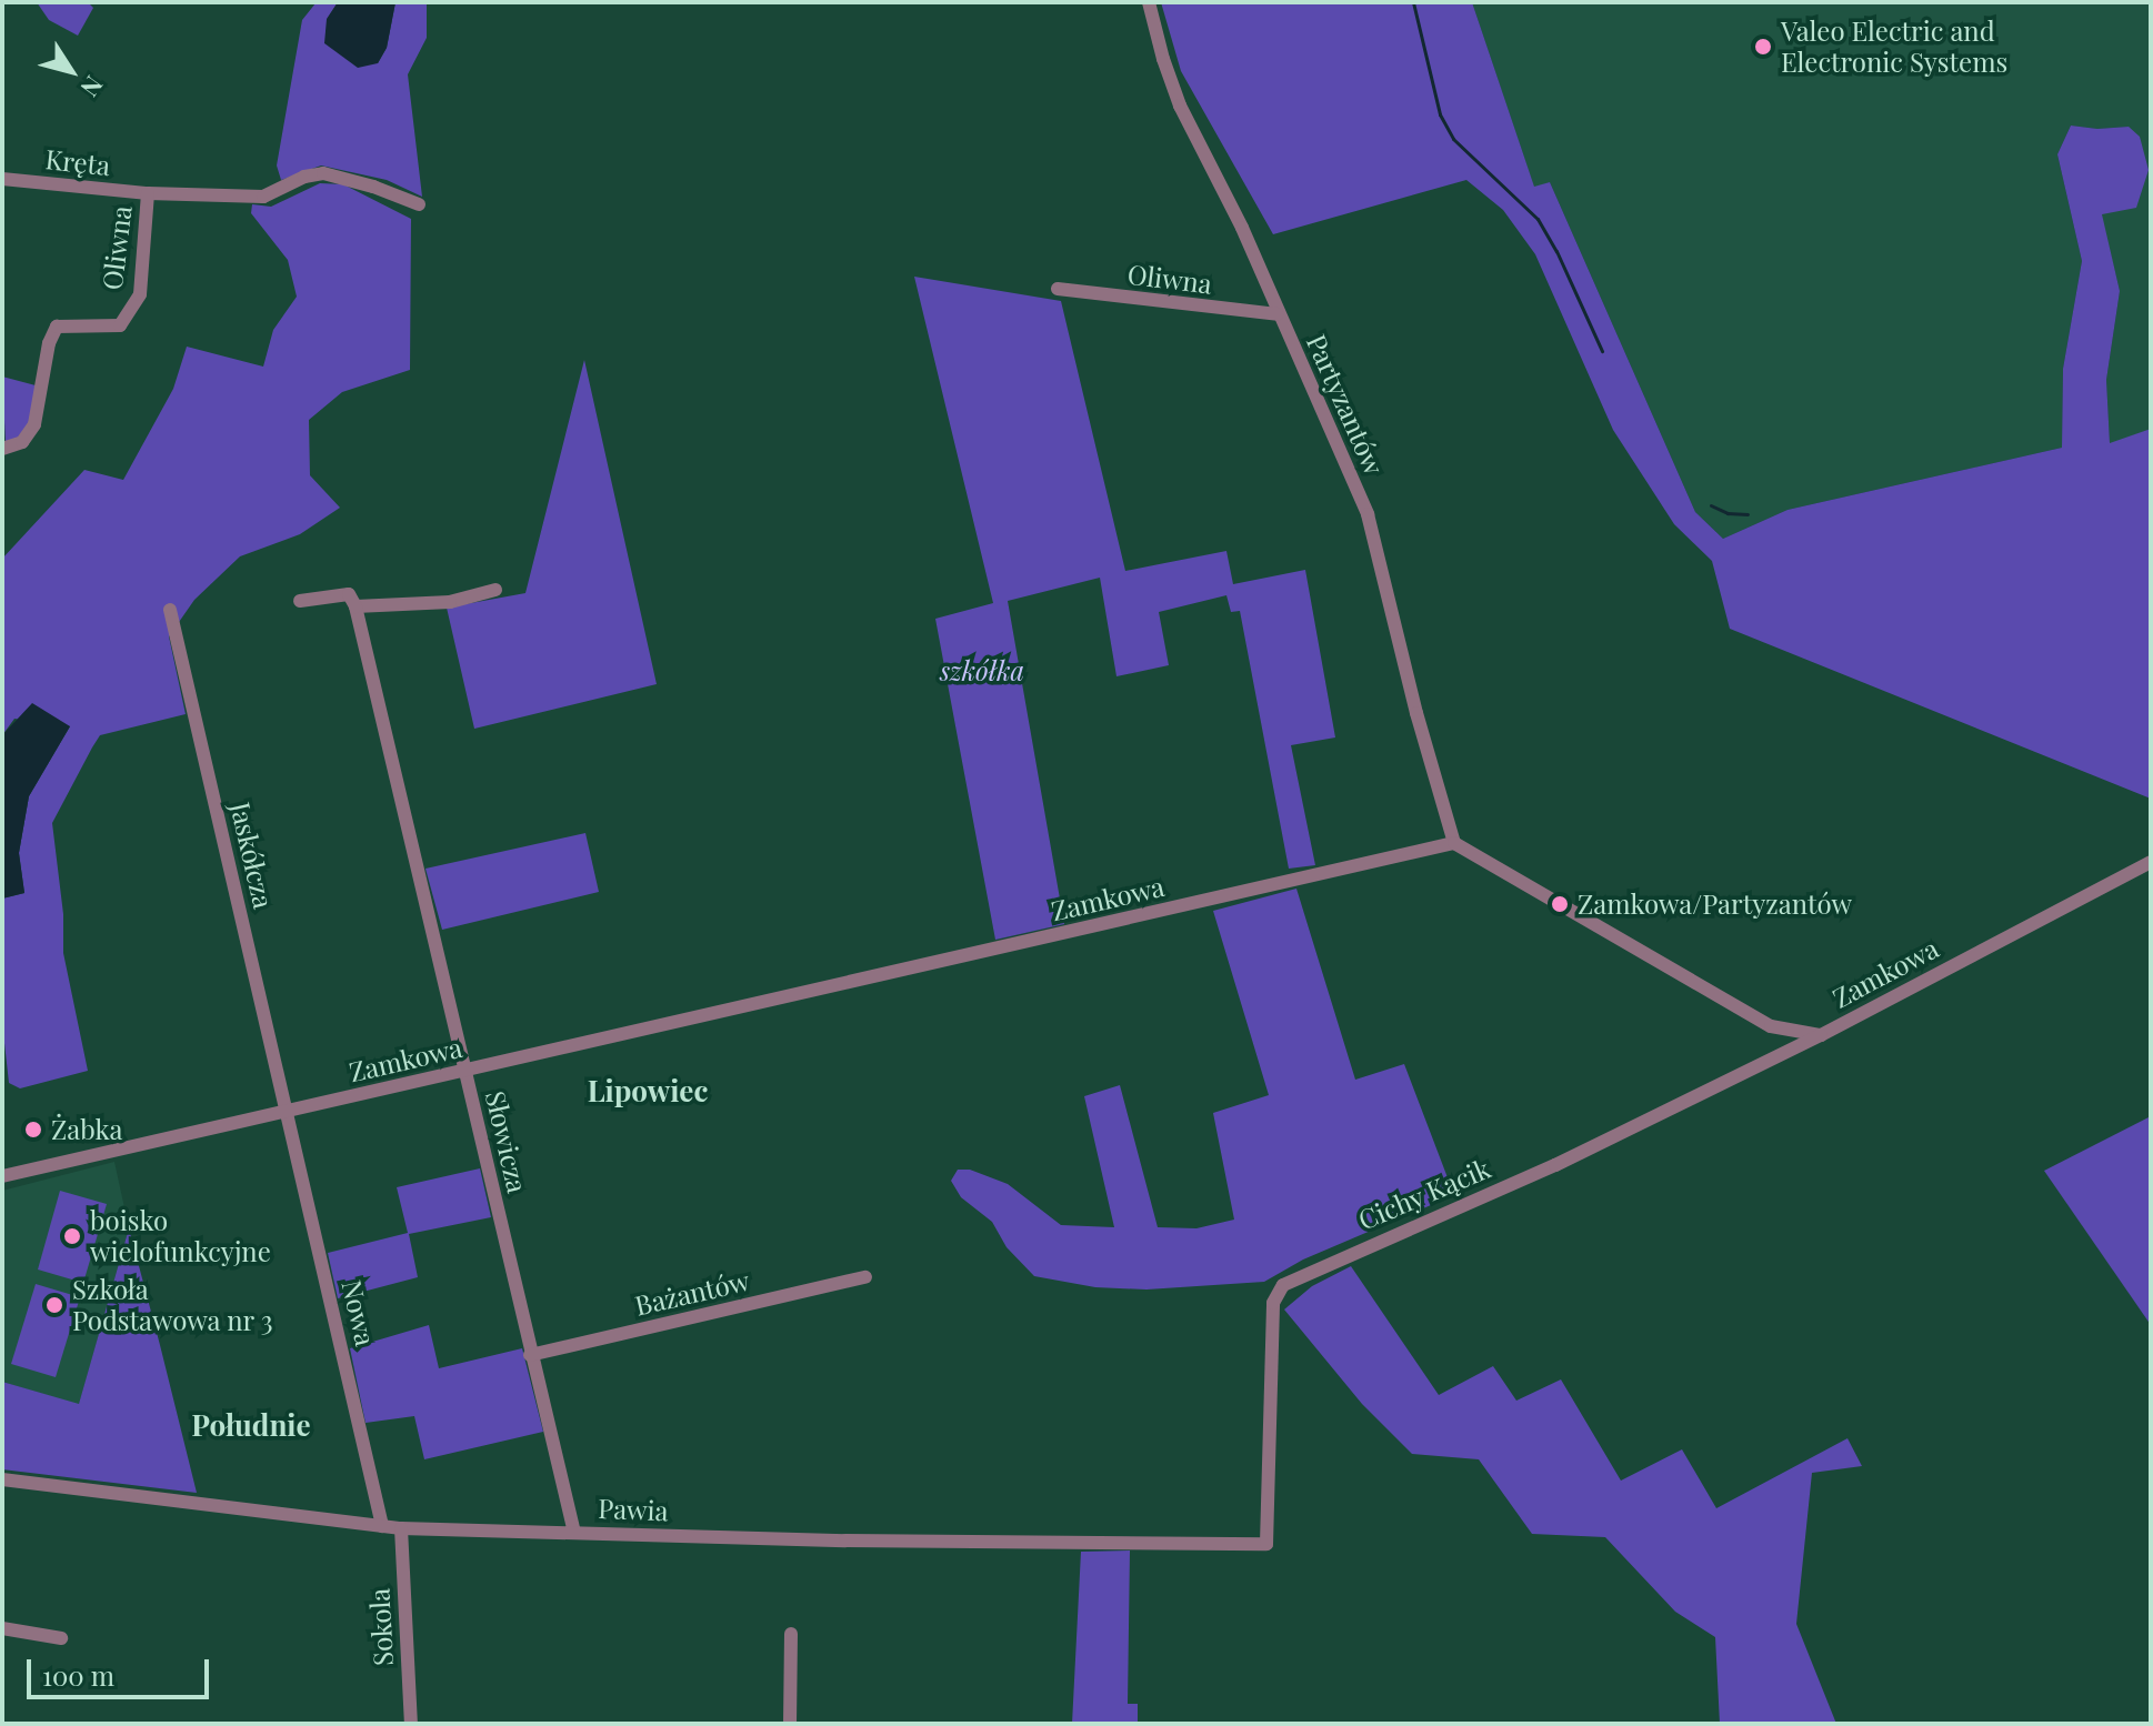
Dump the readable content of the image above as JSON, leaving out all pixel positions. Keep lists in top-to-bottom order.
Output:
{
  "streets": {
    "street": [
      "Kręta",
      "Oliwna",
      "Partyzantów",
      "Jaskółcza",
      "Zamkowa",
      "Słowicza",
      "Cichy Kącik",
      "Bażantów",
      "Nowa",
      "Pawia",
      "Sokola"
    ]
  },
  "crossings": [
    ["Kręta", "Oliwna"],
    ["Oliwna", "Partyzantów"],
    ["Partyzantów", "Zamkowa"],
    ["Jaskółcza", "Zamkowa"],
    ["Jaskółcza", "Nowa"],
    ["Zamkowa", "Słowicza"],
    ["Zamkowa", "Cichy Kącik"],
    ["Zamkowa", "Nowa"],
    ["Słowicza", "Bażantów"],
    ["Słowicza", "Pawia"],
    ["Cichy Kącik", "Pawia"],
    ["Nowa", "Pawia"],
    ["Pawia", "Sokola"]
  ],
  "districts": ["Lipowiec", "Południe"],
  "parks": ["szkółka"],
  "places": [
    "Valeo Electric and Electronic Systems",
    "Zamkowa/Partyzantów",
    "Żabka",
    "boisko wielofunkcyjne",
    "Szkoła Podstawowa nr 3"
  ],
  "scale_bar": "100 m",
  "north": "bottom right"
}
